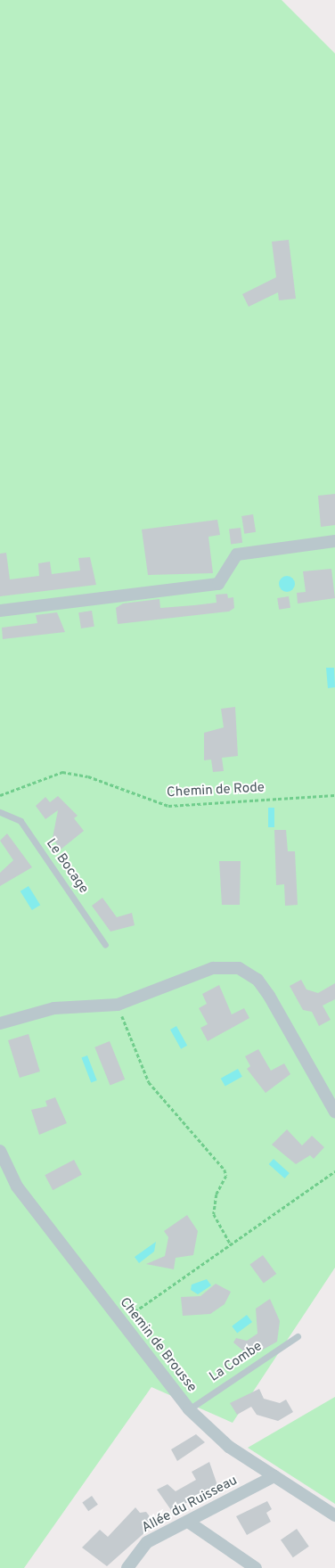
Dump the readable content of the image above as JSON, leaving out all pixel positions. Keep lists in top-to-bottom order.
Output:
{
  "streets": {
    "street": ["Chemin de Brousse", "Allée du Ruisseau"],
    "lane": ["Le Bocage", "La Combe"],
    "path": ["Chemin de Rode"]
  },
  "crossings": [
    ["Chemin de Brousse", "La Combe"],
    ["Chemin de Brousse", "Allée du Ruisseau"]
  ]
}
